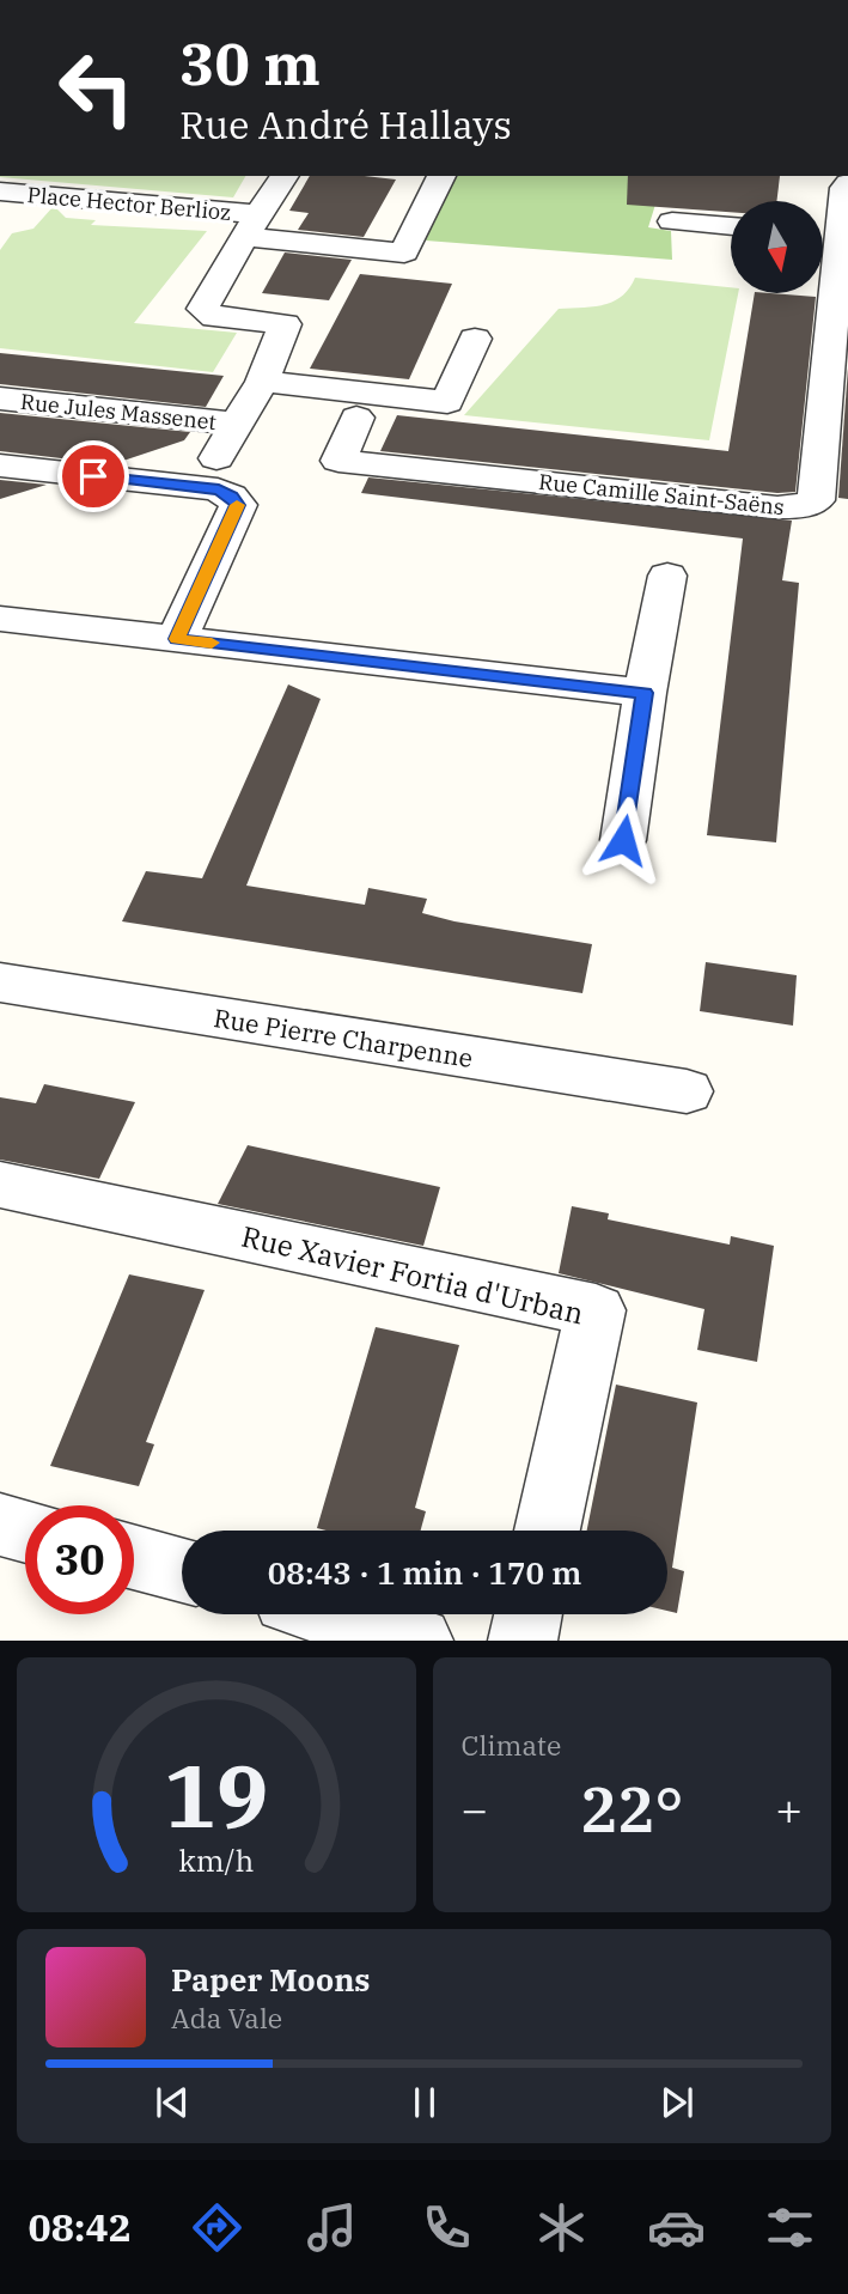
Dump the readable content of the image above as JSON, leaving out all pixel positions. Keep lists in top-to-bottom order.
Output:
{
  "streets": {
    "street": [
      "Place Hector Berlioz",
      "Rue Jules Massenet",
      "Rue Camille Saint-Saëns",
      "Rue Pierre Charpenne",
      "Rue Xavier Fortia d'Urban"
    ]
  },
  "crossings": [
    ["Place Hector Berlioz", "Rue Jules Massenet"]
  ],
  "north": "bottom",
  "page": {
    "turn": ["30 m", "Rue André Hallays"],
    "limit": "30",
    "trip": "08:43 · 1 min · 170 m",
    "tile": "Climate",
    "heat": ["−", "22°", "+"],
    "song": ["Paper Moons", "Ada Vale"],
    "tabs": "08:42",
    "gauge": ["19", "km/h"]
  }
}
